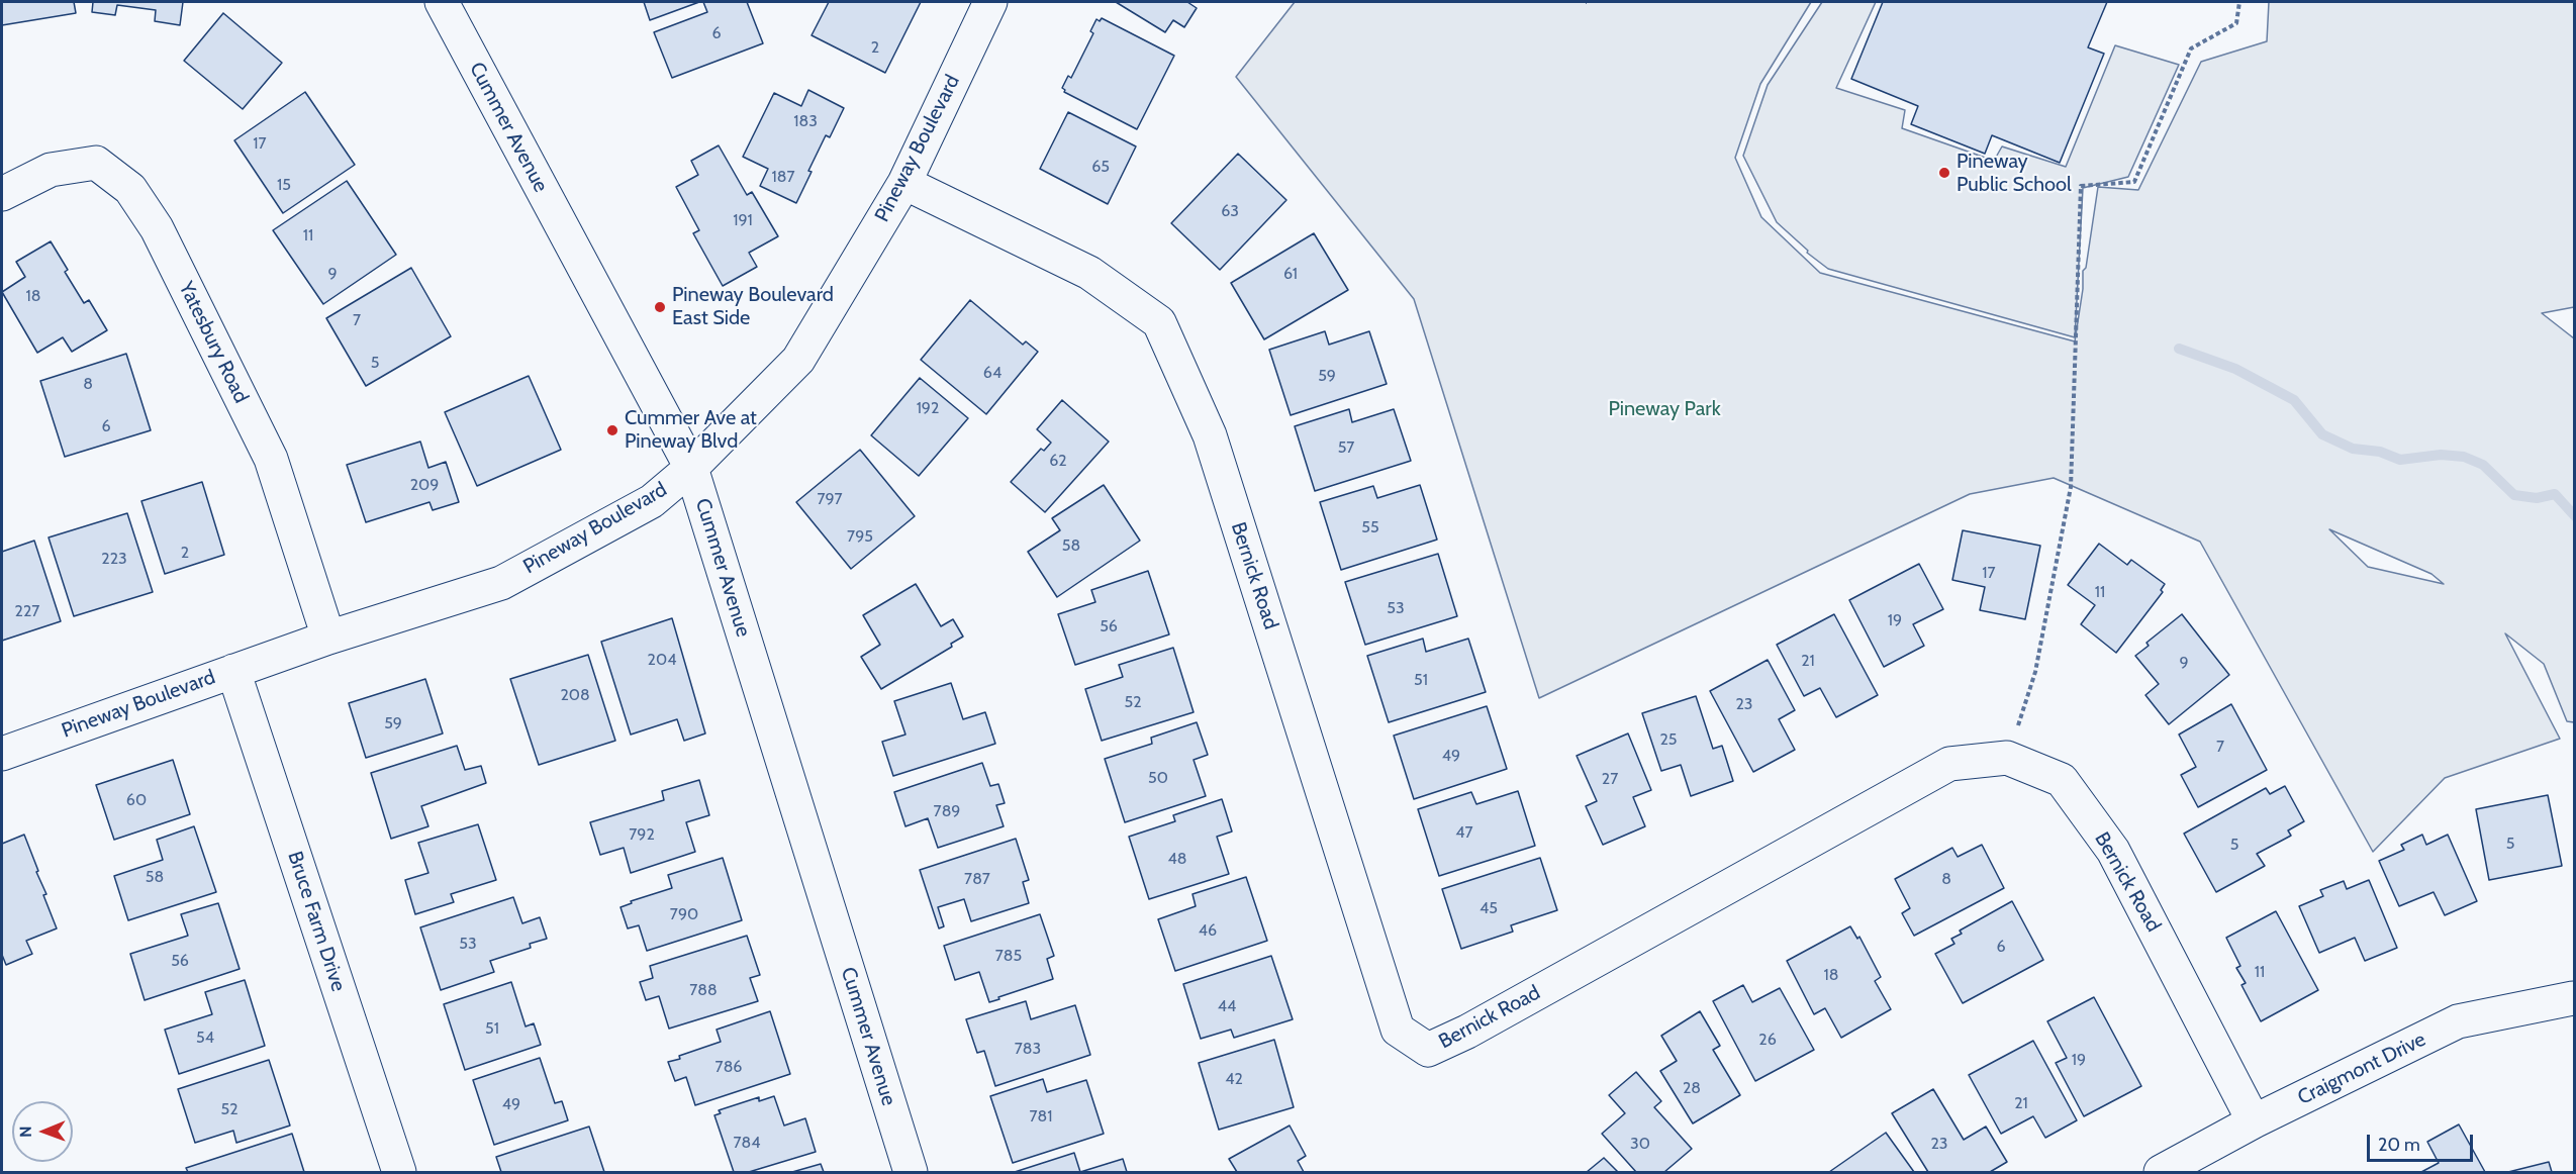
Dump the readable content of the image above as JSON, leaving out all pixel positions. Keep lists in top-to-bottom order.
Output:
{
  "streets": {
    "street": [
      "Cummer Avenue",
      "Pineway Boulevard",
      "Yatesbury Road",
      "Bernick Road",
      "Bruce Farm Drive",
      "Craigmont Drive"
    ]
  },
  "crossings": [
    ["Cummer Avenue", "Pineway Boulevard"],
    ["Pineway Boulevard", "Yatesbury Road"],
    ["Pineway Boulevard", "Bernick Road"],
    ["Pineway Boulevard", "Bruce Farm Drive"],
    ["Bernick Road", "Craigmont Drive"]
  ],
  "parks": ["Pineway Park"],
  "places": ["Pineway Public School", "Pineway Boulevard East Side", "Cummer Ave at Pineway Blvd"],
  "house_numbers": [
    "6",
    "2",
    "183",
    "17",
    "65",
    "187",
    "15",
    "63",
    "191",
    "11",
    "9",
    "61",
    "18",
    "7",
    "5",
    "64",
    "59",
    "8",
    "192",
    "6",
    "57",
    "62",
    "209",
    "797",
    "55",
    "795",
    "58",
    "2",
    "223",
    "17",
    "11",
    "53",
    "227",
    "19",
    "56",
    "204",
    "21",
    "9",
    "51",
    "208",
    "52",
    "23",
    "59",
    "25",
    "7",
    "49",
    "50",
    "27",
    "60",
    "789",
    "47",
    "792",
    "5",
    "5",
    "48",
    "58",
    "787",
    "8",
    "45",
    "790",
    "46",
    "53",
    "6",
    "785",
    "56",
    "11",
    "18",
    "788",
    "44",
    "51",
    "54",
    "26",
    "783",
    "19",
    "786",
    "42",
    "28",
    "21",
    "49",
    "52",
    "781",
    "784",
    "30",
    "23"
  ],
  "scale_bar": "20 m",
  "north": "left"
}
